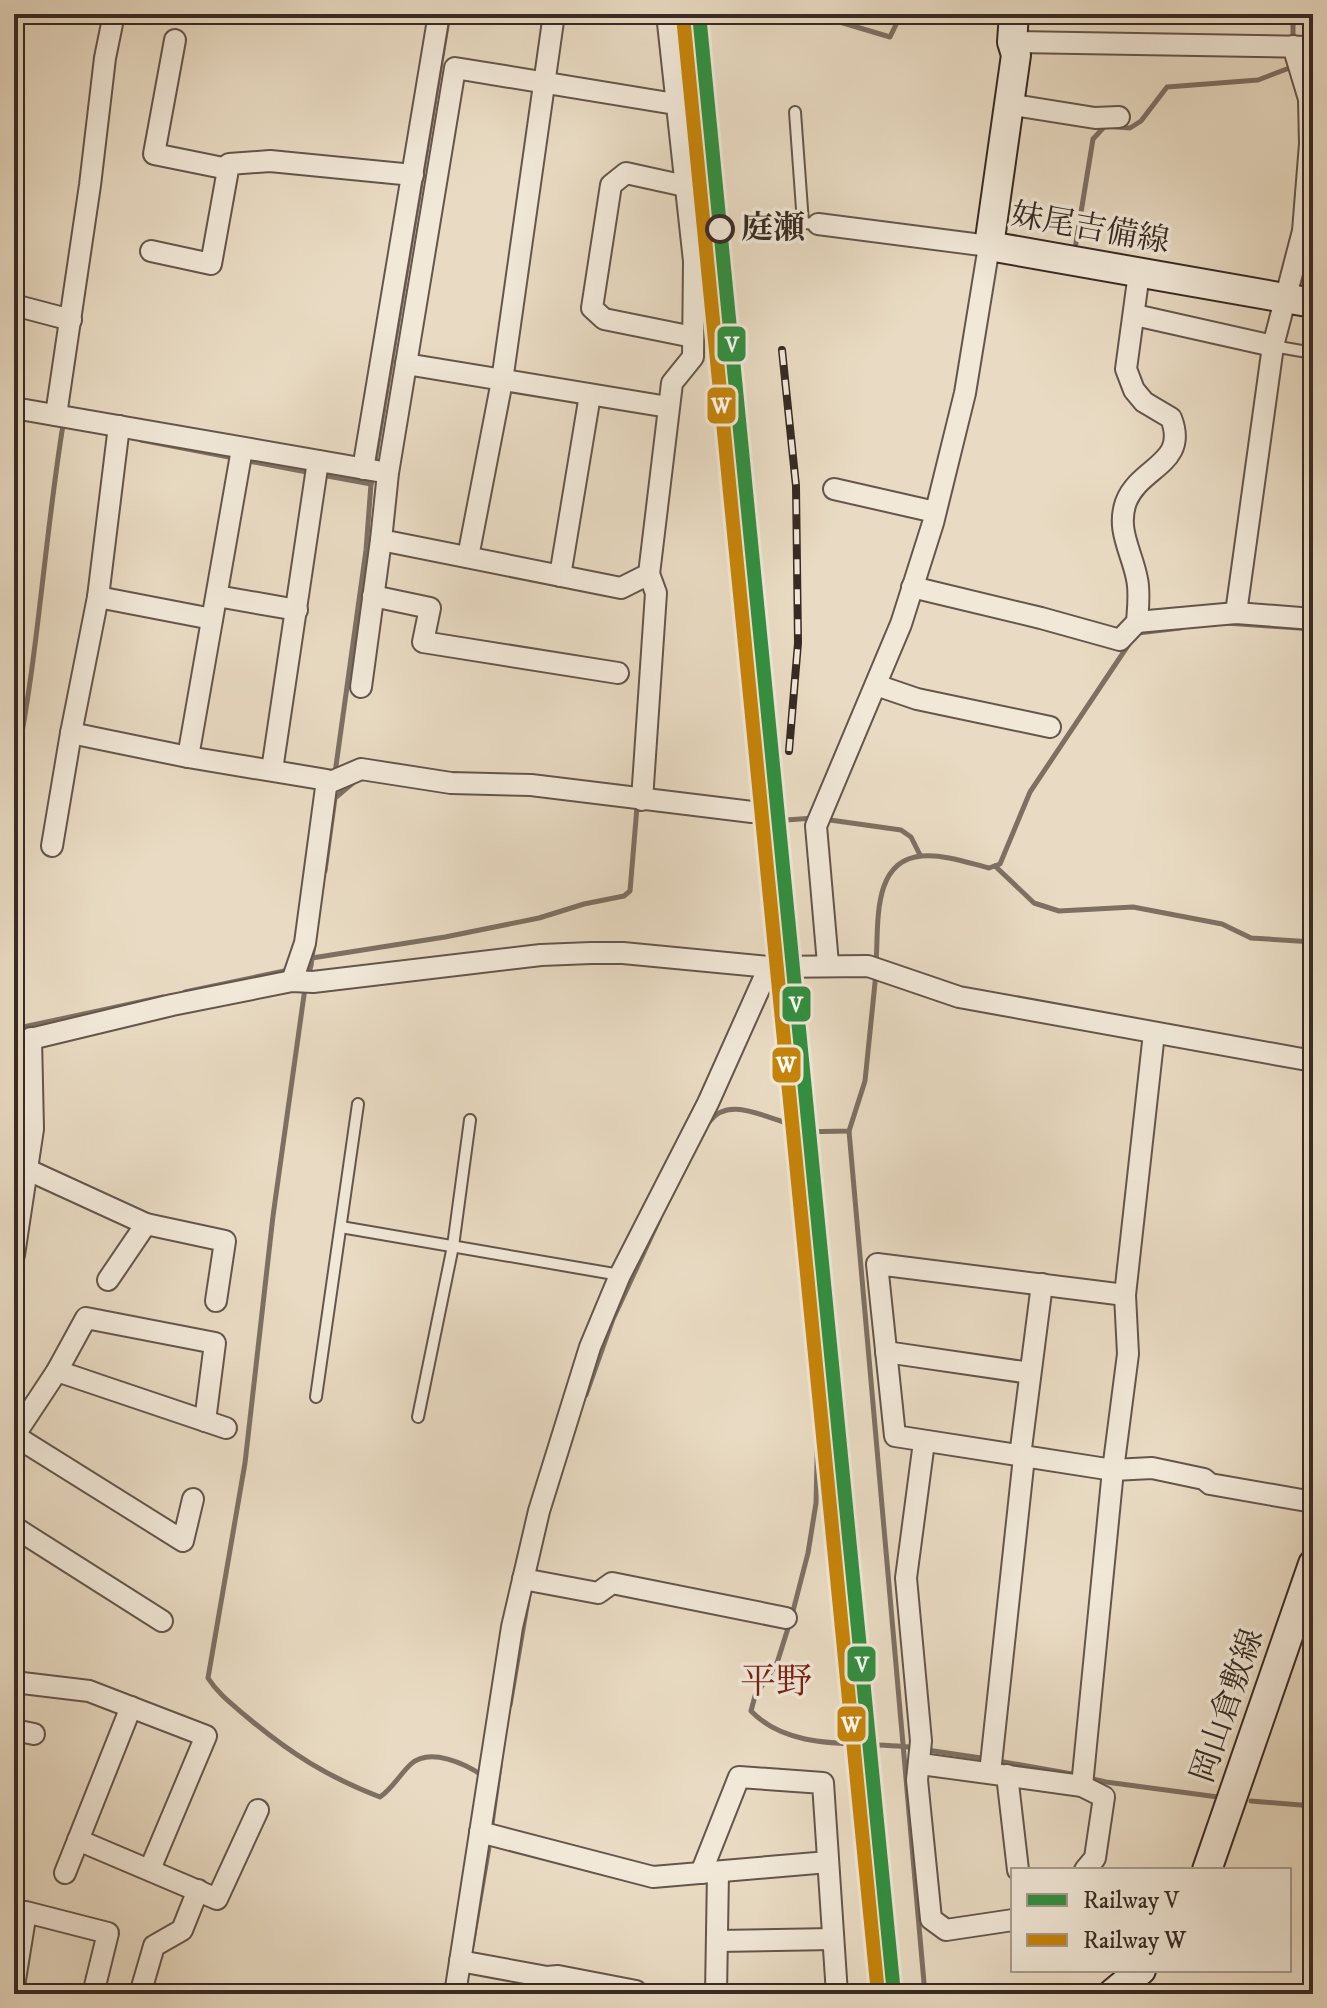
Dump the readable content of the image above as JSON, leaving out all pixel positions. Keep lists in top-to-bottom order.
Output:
{
  "streets": {
    "main road": ["妹尾吉備線", "岡山倉敷線"]
  },
  "districts": ["平野"],
  "places": ["庭瀬"],
  "lines": ["rail line V", "rail line W"],
  "legend": ["Railway V", "Railway W"]
}
